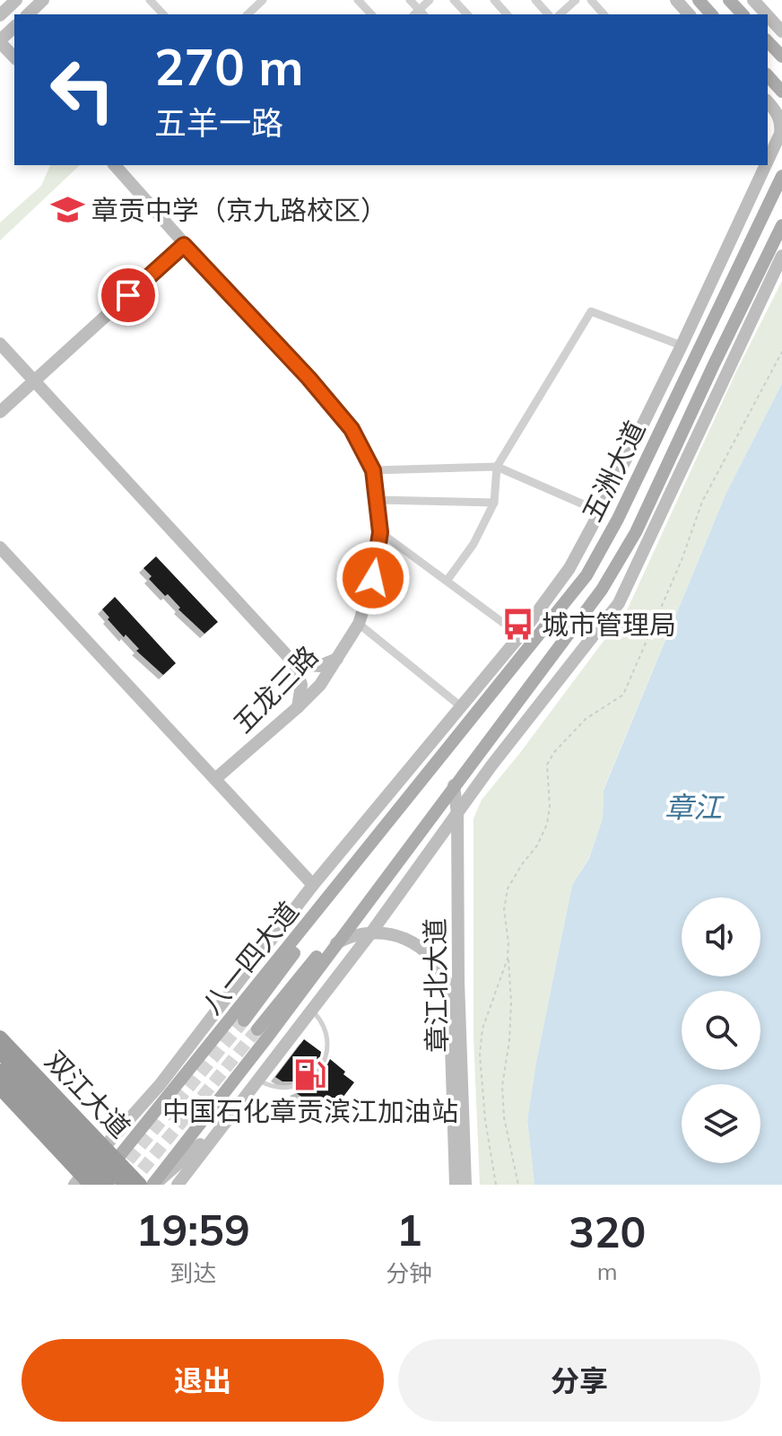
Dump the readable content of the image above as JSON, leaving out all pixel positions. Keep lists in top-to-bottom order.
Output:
{
  "streets": {
    "highway": ["双江大道"],
    "main road": ["五洲大道", "八一四大道"],
    "street": ["五龙三路", "章江北大道"]
  },
  "crossings": [
    ["五洲大道", "八一四大道"],
    ["五洲大道", "章江北大道"],
    ["八一四大道", "双江大道"]
  ],
  "water": ["章江"],
  "places": {
    "school or university": ["章贡中学（京九路校区）"],
    "bus stop": ["城市管理局"],
    "fuel station": ["中国石化章贡滨江加油站"]
  },
  "page": {
    "turn": ["270 m", "五羊一路"],
    "eta": [
      "19:59",
      "到达",
      "1",
      "分钟",
      "320",
      "m"
    ],
    "buttons": ["退出", "分享"]
  }
}
